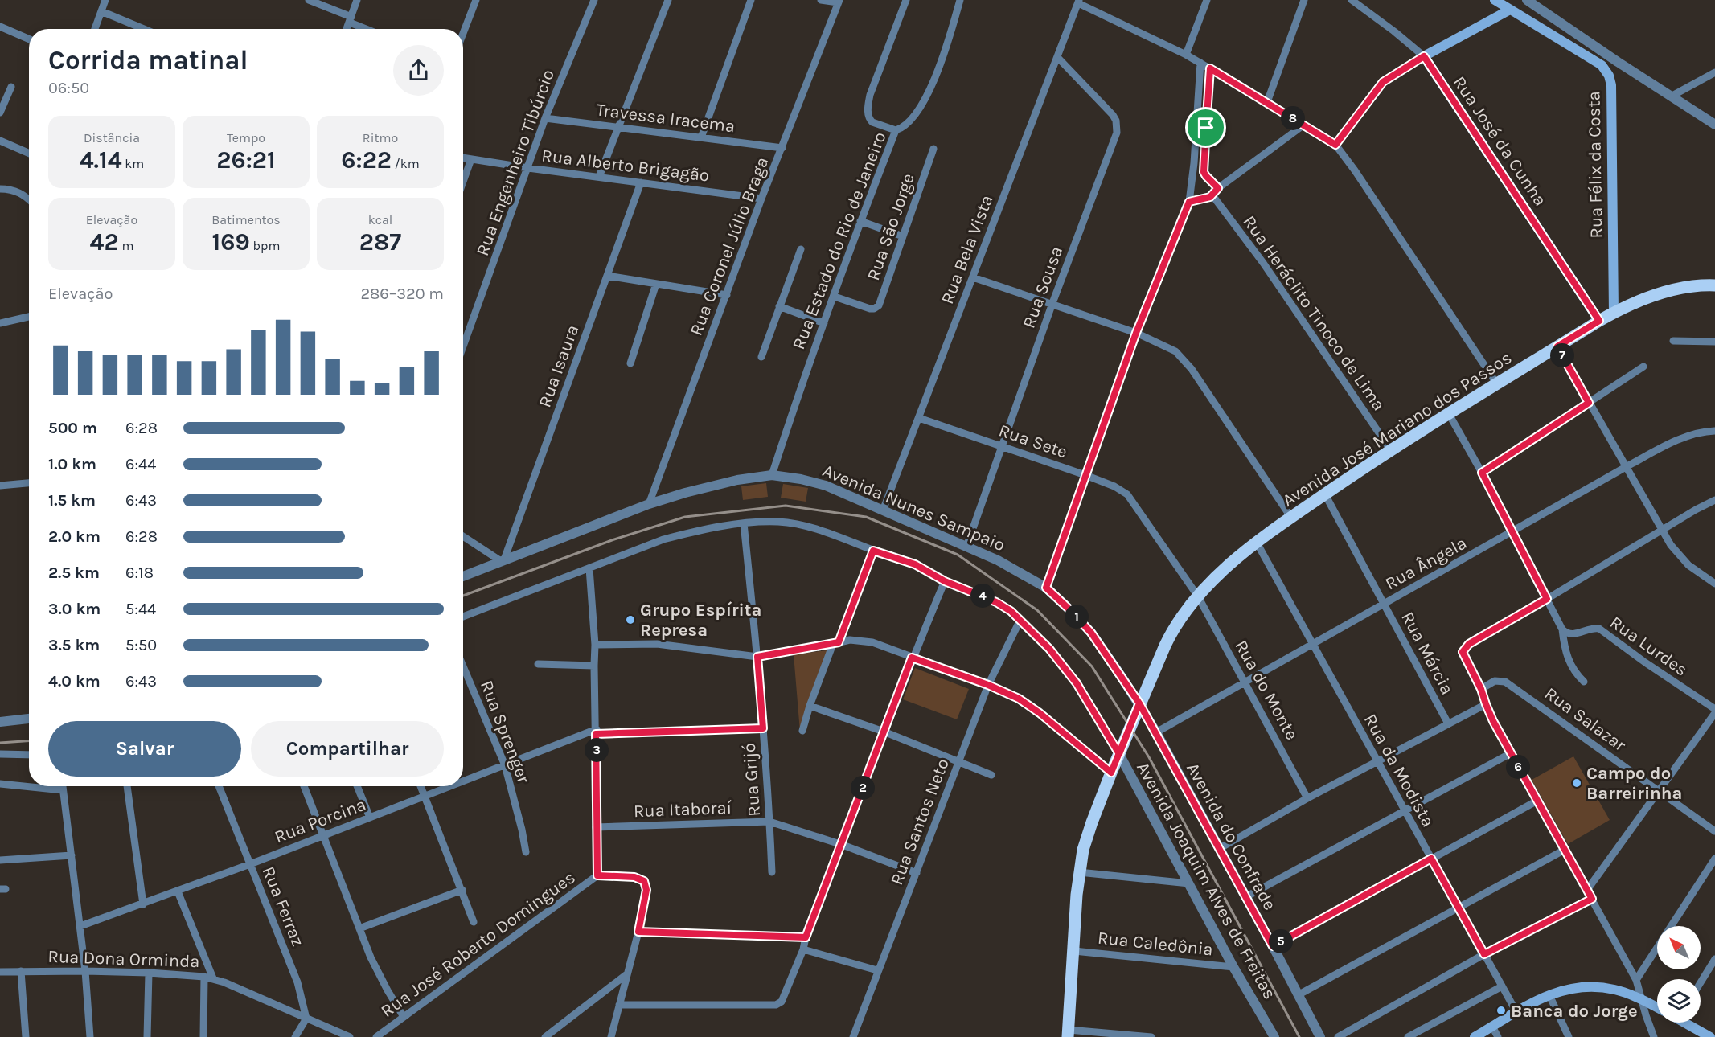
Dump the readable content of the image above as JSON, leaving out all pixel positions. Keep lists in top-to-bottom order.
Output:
{
  "streets": {
    "main road": ["Rua José da Cunha", "Rua Félix da Costa", "Avenida José Mariano dos Passos"],
    "street": [
      "Travessa Iracema",
      "Rua Engenheiro Tibúrcio",
      "Rua Alberto Brigagão",
      "Rua São Jorge",
      "Rua Estado do Rio de Janeiro",
      "Rua Coronel Júlio Braga",
      "Rua Bela Vista",
      "Rua Sousa",
      "Rua Heráclito Tinoco de Lima",
      "Rua Isaura",
      "Rua Sete",
      "Avenida Nunes Sampaio",
      "Rua Ângela",
      "Rua Lurdes",
      "Rua Márcia",
      "Rua do Monte",
      "Rua Salazar",
      "Rua Sprenger",
      "Rua da Modista",
      "Rua Grijó",
      "Rua Itaboraí",
      "Rua Porcina",
      "Rua Santos Neto",
      "Avenida do Confrade",
      "Avenida Joaquim Alves de Freitas",
      "Rua Ferraz",
      "Rua Caledônia",
      "Rua José Roberto Domingues",
      "Rua Dona Orminda"
    ]
  },
  "crossings": [
    ["Travessa Iracema", "Rua Engenheiro Tibúrcio"],
    ["Travessa Iracema", "Rua Coronel Júlio Braga"],
    ["Rua José da Cunha", "Avenida José Mariano dos Passos"],
    ["Rua Engenheiro Tibúrcio", "Rua Alberto Brigagão"],
    ["Rua Alberto Brigagão", "Rua Coronel Júlio Braga"],
    ["Rua Alberto Brigagão", "Rua Isaura"],
    ["Rua Félix da Costa", "Avenida José Mariano dos Passos"],
    ["Rua São Jorge", "Rua Estado do Rio de Janeiro"],
    ["Rua Estado do Rio de Janeiro", "Avenida Nunes Sampaio"],
    ["Rua Coronel Júlio Braga", "Avenida Nunes Sampaio"],
    ["Rua Bela Vista", "Rua Sousa"],
    ["Rua Bela Vista", "Rua Sete"],
    ["Rua Bela Vista", "Avenida Nunes Sampaio"],
    ["Rua Sousa", "Rua Sete"],
    ["Rua Sousa", "Avenida Nunes Sampaio"],
    ["Rua Heráclito Tinoco de Lima", "Avenida José Mariano dos Passos"],
    ["Rua Isaura", "Avenida Nunes Sampaio"],
    ["Avenida José Mariano dos Passos", "Rua Sete"],
    ["Avenida José Mariano dos Passos", "Avenida Nunes Sampaio"],
    ["Avenida José Mariano dos Passos", "Rua Márcia"],
    ["Avenida José Mariano dos Passos", "Rua do Monte"],
    ["Avenida José Mariano dos Passos", "Rua da Modista"],
    ["Avenida José Mariano dos Passos", "Avenida do Confrade"],
    ["Avenida José Mariano dos Passos", "Avenida Joaquim Alves de Freitas"],
    ["Avenida José Mariano dos Passos", "Rua Caledônia"],
    ["Rua Sete", "Rua do Monte"],
    ["Avenida Nunes Sampaio", "Avenida do Confrade"],
    ["Rua Ângela", "Rua Márcia"],
    ["Rua Ângela", "Rua do Monte"],
    ["Rua Ângela", "Rua da Modista"],
    ["Rua Ângela", "Avenida do Confrade"],
    ["Rua Sprenger", "Rua Porcina"],
    ["Rua Grijó", "Rua Itaboraí"],
    ["Rua Grijó", "Rua Porcina"],
    ["Rua Grijó", "Avenida Joaquim Alves de Freitas"],
    ["Rua Itaboraí", "Rua Santos Neto"],
    ["Rua Porcina", "Rua Ferraz"],
    ["Rua Santos Neto", "Avenida Joaquim Alves de Freitas"],
    ["Avenida Joaquim Alves de Freitas", "Rua Caledônia"],
    ["Rua Ferraz", "Rua Dona Orminda"]
  ],
  "places": ["Grupo Espírita Represa", "Campo do Barreirinha", "Banca do Jorge"],
  "north": "top left",
  "page": {
    "heading": ["Corrida matinal", "06:50"],
    "pins": [
      "8",
      "7",
      "4",
      "1",
      "3",
      "6",
      "2",
      "5"
    ],
    "stats": [
      ["Distância", "4.14 km"],
      ["Tempo", "26:21"],
      ["Ritmo", "6:22 /km"],
      ["Elevação", "42 m"],
      ["Batimentos", "169 bpm"],
      ["kcal", "287"]
    ],
    "chart": ["Elevação", "286–320 m"],
    "list": [
      {
        "name": "500 m",
        "note": "6:28"
      },
      {
        "name": "1.0 km",
        "note": "6:44"
      },
      {
        "name": "1.5 km",
        "note": "6:43"
      },
      {
        "name": "2.0 km",
        "note": "6:28"
      },
      {
        "name": "2.5 km",
        "note": "6:18"
      },
      {
        "name": "3.0 km",
        "note": "5:44"
      },
      {
        "name": "3.5 km",
        "note": "5:50"
      },
      {
        "name": "4.0 km",
        "note": "6:43"
      }
    ],
    "buttons": ["Salvar", "Compartilhar"]
  }
}
